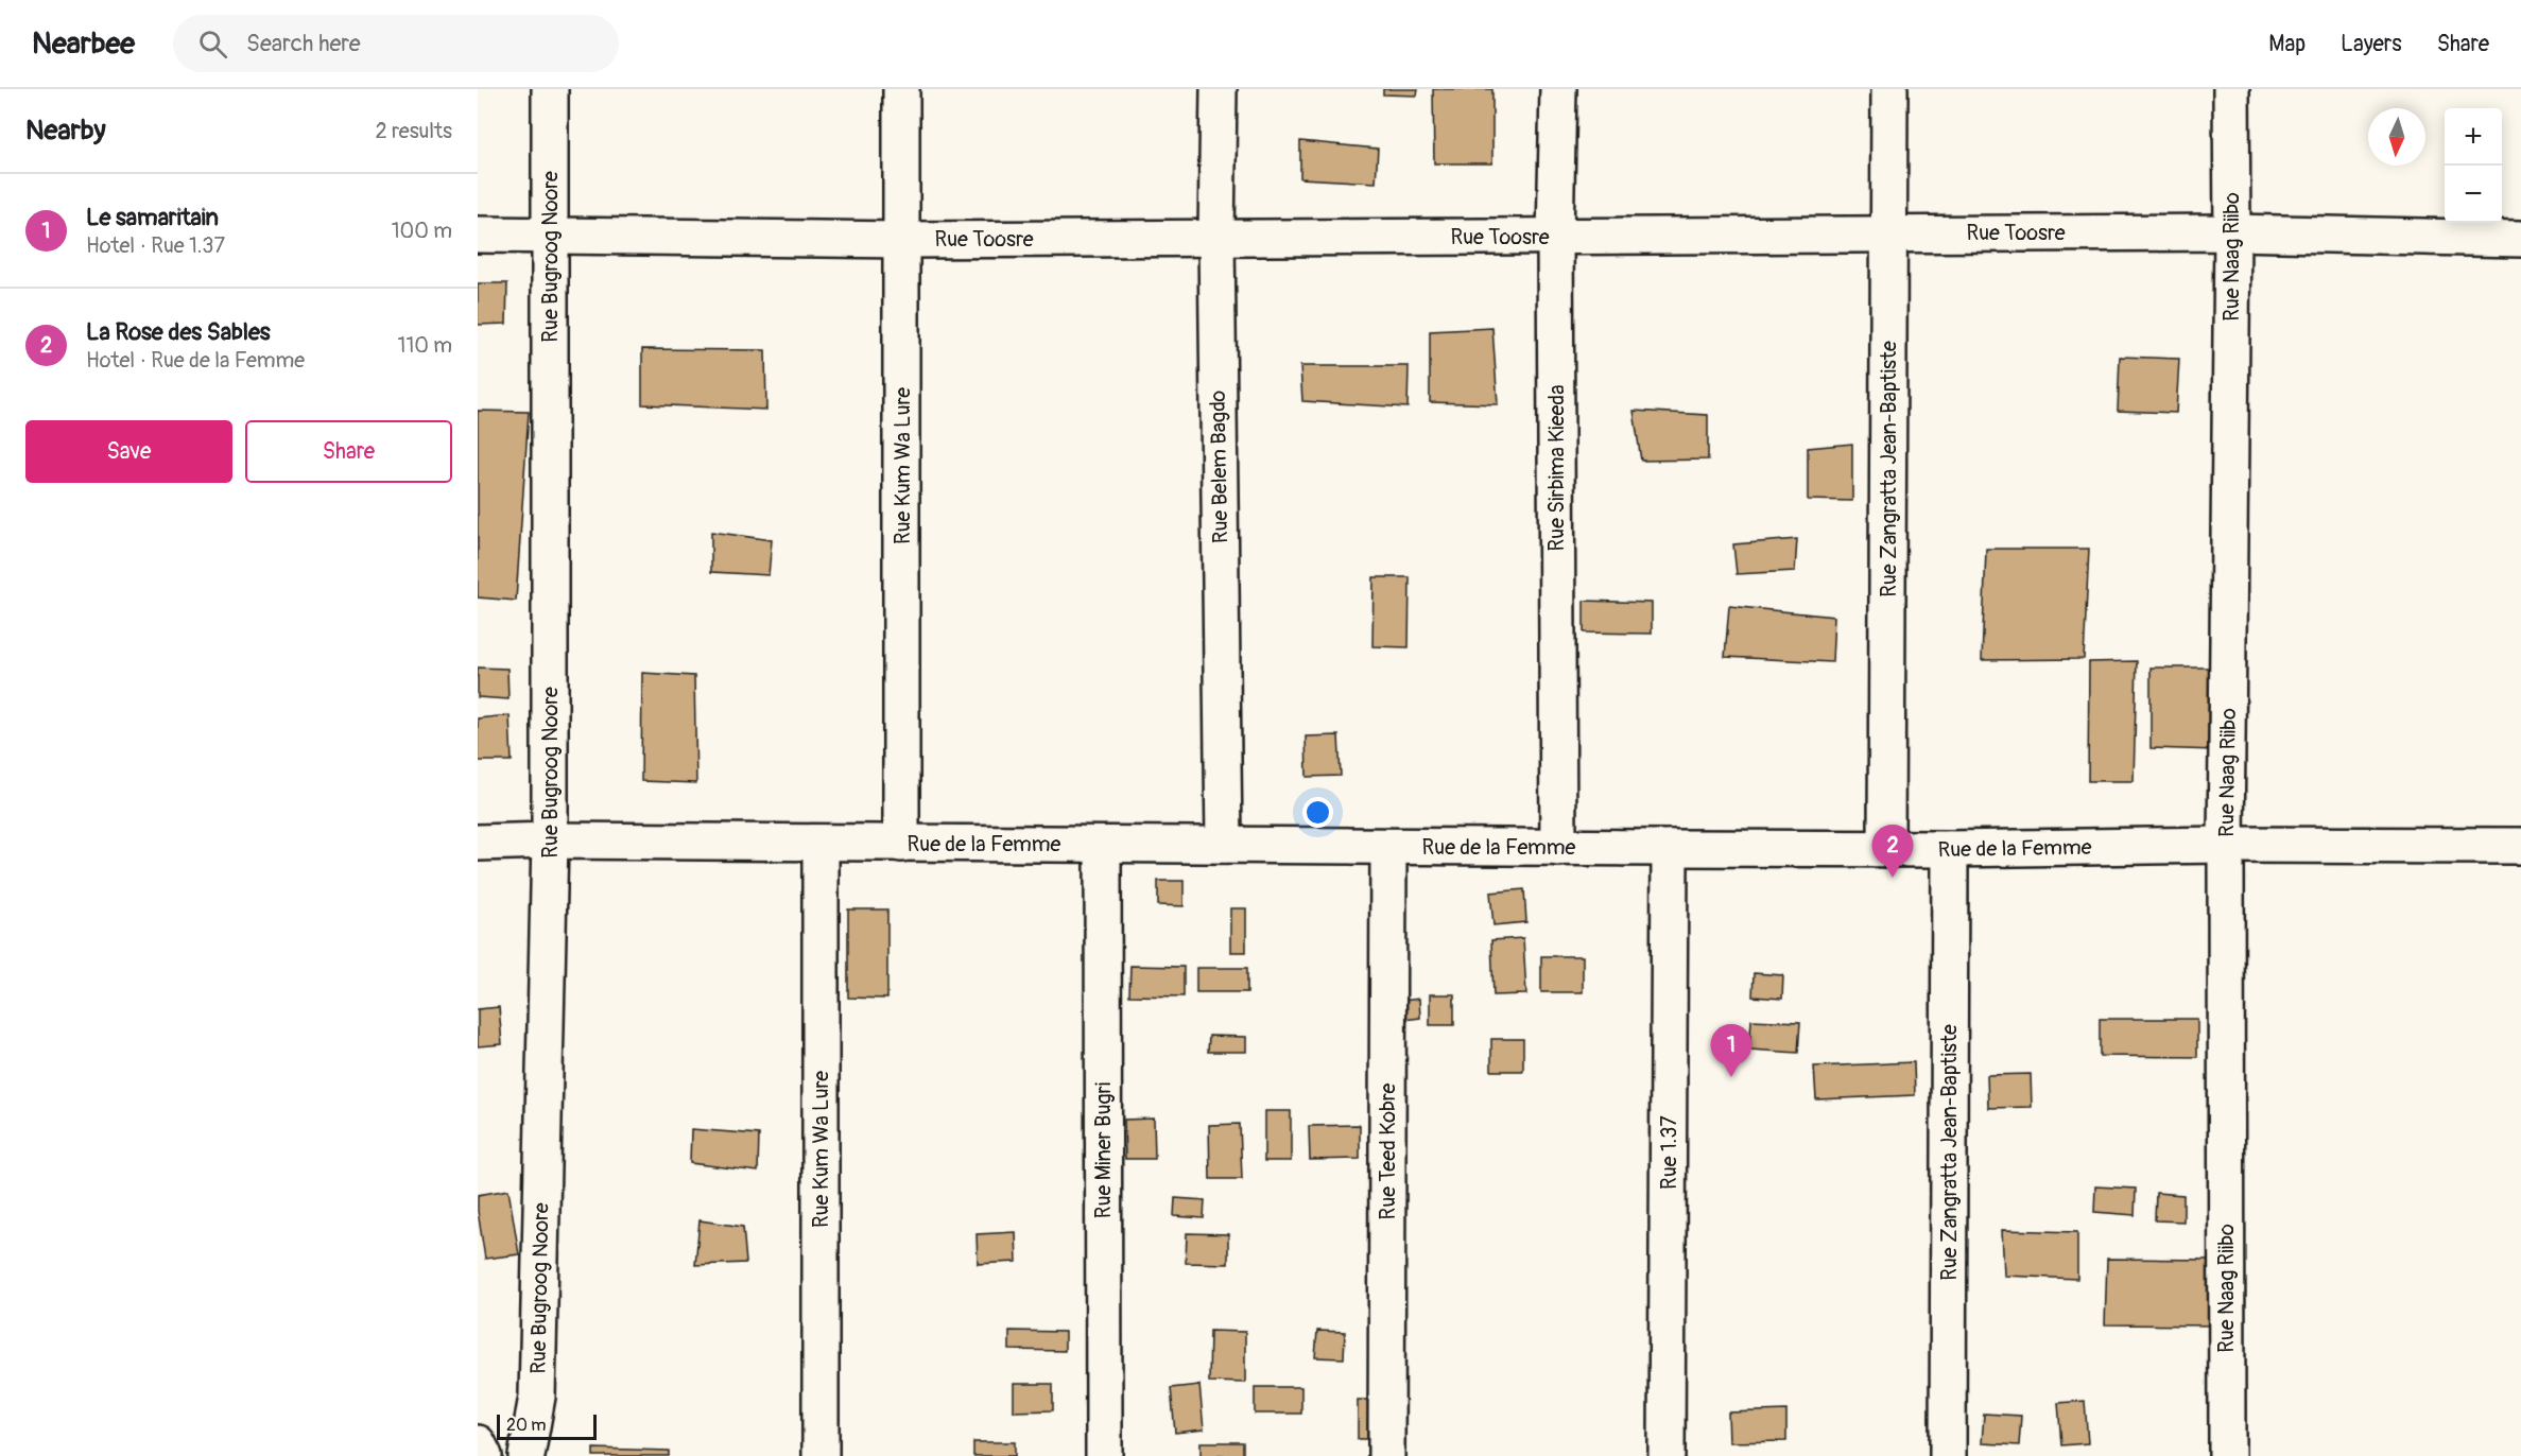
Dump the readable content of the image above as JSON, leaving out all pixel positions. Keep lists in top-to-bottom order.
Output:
{
  "streets": {
    "street": [
      "Rue Toosre",
      "Rue Bugroog Noore",
      "Rue Naag Riibo",
      "Rue Kum Wa Lure",
      "Rue Belem Bagdo",
      "Rue Sirbima Kieeda",
      "Rue Zangratta Jean-Baptiste",
      "Rue de la Femme",
      "Rue Miner Bugri",
      "Rue Teed Kobre",
      "Rue 1.37"
    ]
  },
  "crossings": [
    ["Rue Toosre", "Rue Bugroog Noore"],
    ["Rue Toosre", "Rue Naag Riibo"],
    ["Rue Toosre", "Rue Kum Wa Lure"],
    ["Rue Toosre", "Rue Belem Bagdo"],
    ["Rue Toosre", "Rue Sirbima Kieeda"],
    ["Rue Toosre", "Rue Zangratta Jean-Baptiste"],
    ["Rue Bugroog Noore", "Rue de la Femme"],
    ["Rue Naag Riibo", "Rue de la Femme"],
    ["Rue Kum Wa Lure", "Rue de la Femme"],
    ["Rue Belem Bagdo", "Rue de la Femme"],
    ["Rue Sirbima Kieeda", "Rue de la Femme"],
    ["Rue Zangratta Jean-Baptiste", "Rue de la Femme"],
    ["Rue de la Femme", "Rue Miner Bugri"],
    ["Rue de la Femme", "Rue Teed Kobre"],
    ["Rue de la Femme", "Rue 1.37"]
  ],
  "scale_bar": "20 m",
  "north": "bottom",
  "page": {
    "header": "Nearbee",
    "search": "Search here",
    "nav": ["Map", "Layers", "Share"],
    "heading": ["Nearby", "2 results"],
    "map_buttons": ["+", "−"],
    "list": [
      {
        "mark": "1",
        "name": "Le samaritain",
        "note": "Hotel · Rue 1.37",
        "value": "100 m"
      },
      {
        "mark": "2",
        "name": "La Rose des Sables",
        "note": "Hotel · Rue de la Femme",
        "value": "110 m"
      }
    ],
    "buttons": ["Save", "Share"],
    "pins": ["2", "1"],
    "scale": "20 m"
  }
}
